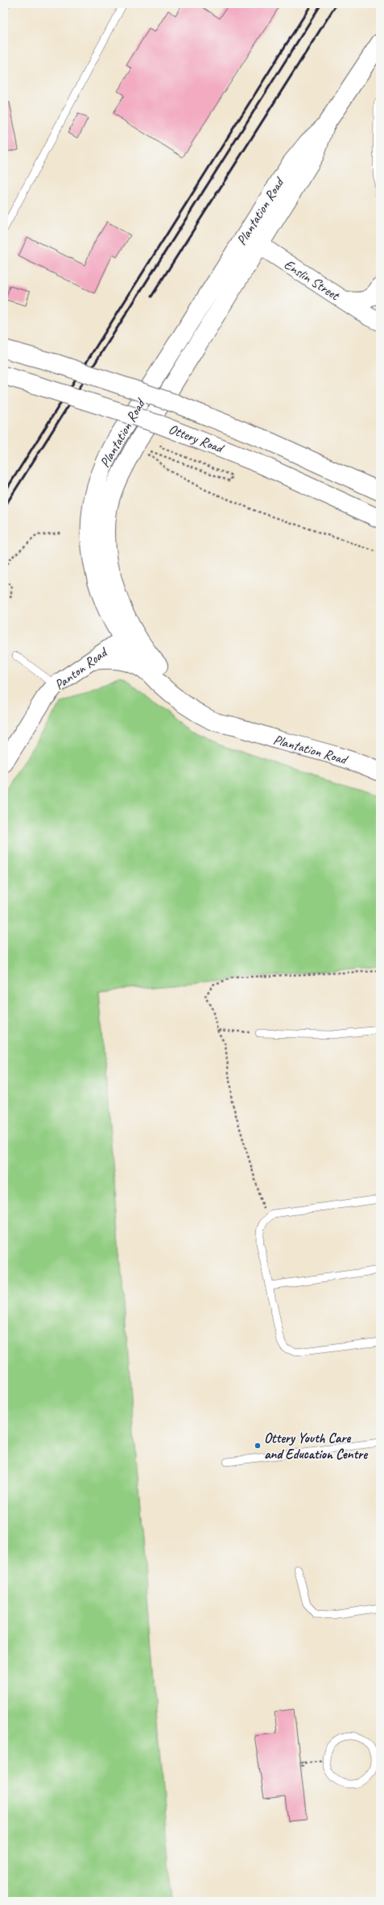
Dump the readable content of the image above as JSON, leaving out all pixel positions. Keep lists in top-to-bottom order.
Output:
{
  "streets": {
    "street": [
      "Plantation Road",
      "Enslin Street",
      "Ottery Road",
      "Panton Road"
    ]
  },
  "crossings": [
    ["Plantation Road", "Enslin Street"],
    ["Plantation Road", "Panton Road"]
  ],
  "places": ["Ottery Youth Care and Education Centre"]
}
